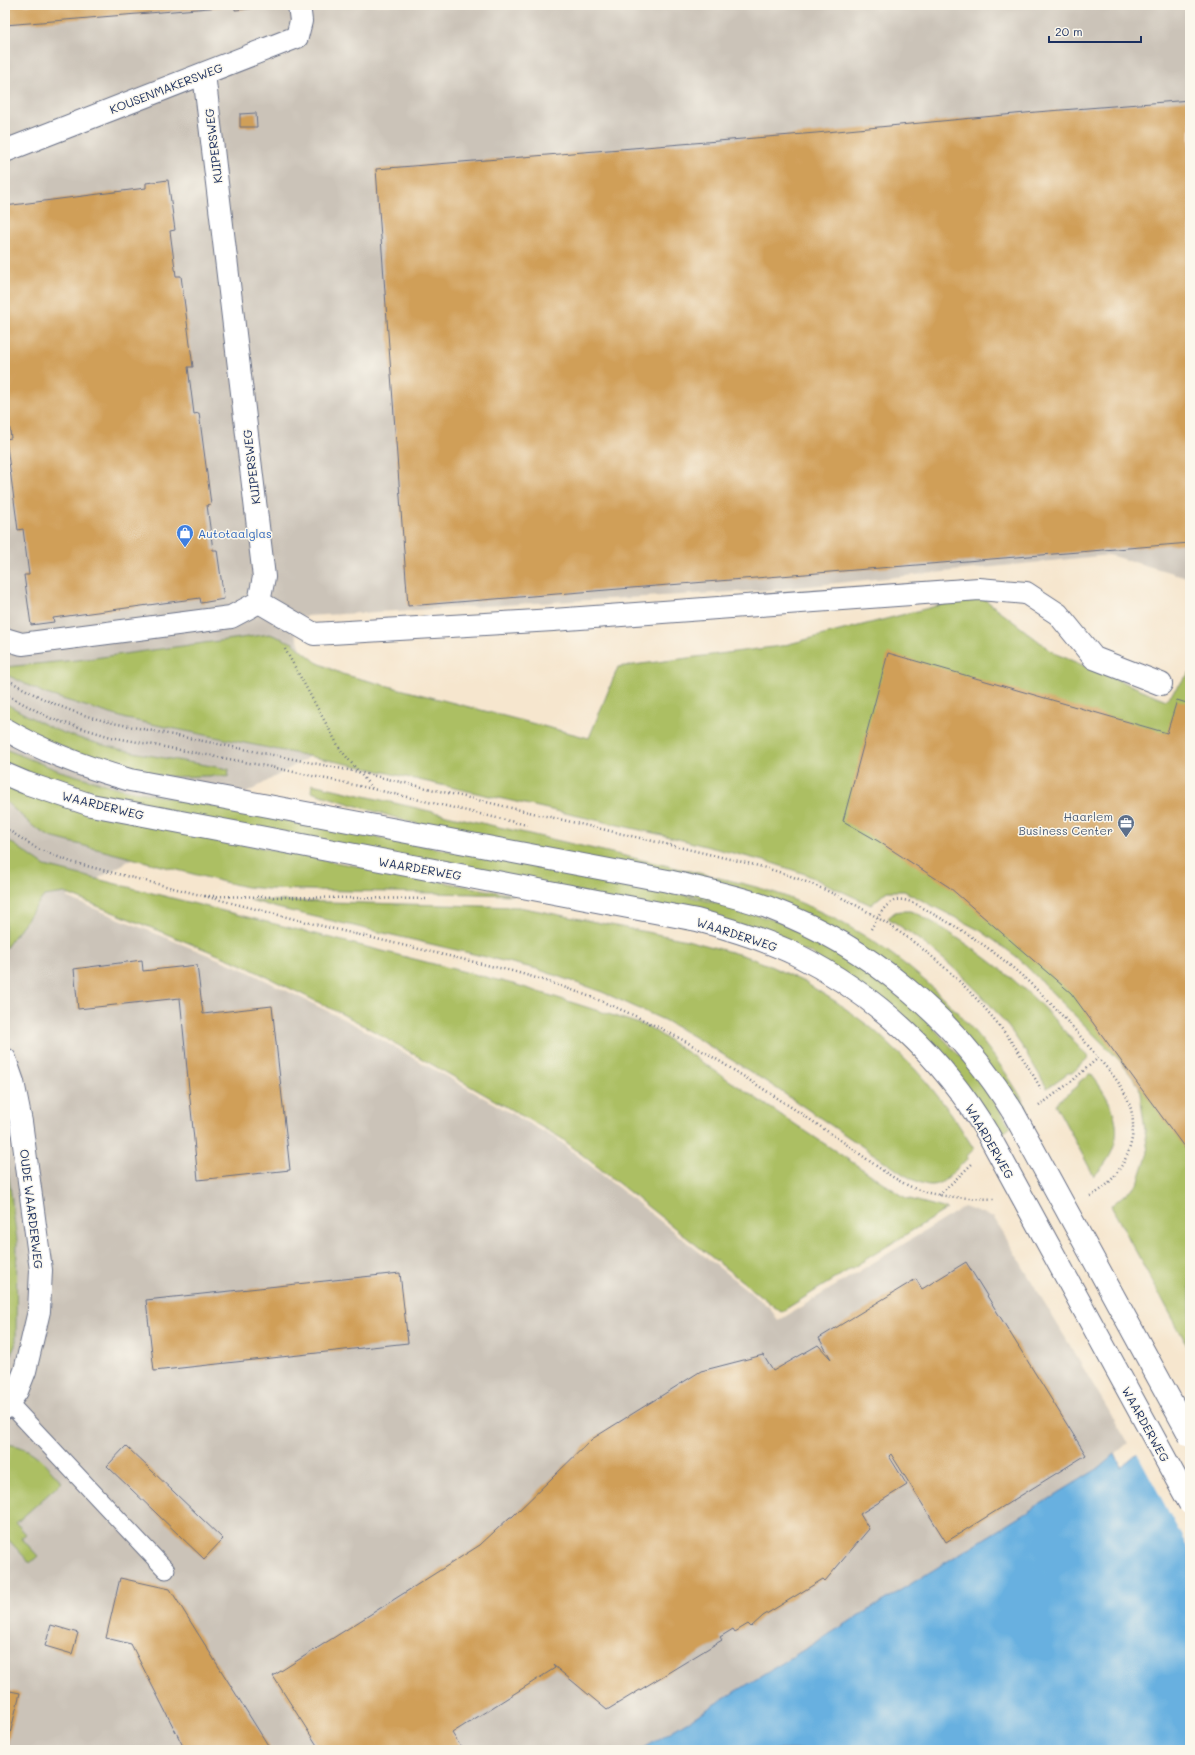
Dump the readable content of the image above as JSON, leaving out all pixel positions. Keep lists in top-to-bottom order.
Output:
{
  "streets": {
    "main road": [
      "KOUSENMAKERSWEG",
      "KUIPERSWEG",
      "WAARDERWEG",
      "OUDE WAARDERWEG"
    ]
  },
  "crossings": [
    ["KOUSENMAKERSWEG", "KUIPERSWEG"]
  ],
  "places": {
    "shop": ["Autotaalglas"],
    "office": ["Haarlem Business Center"]
  },
  "scale_bar": "20 m"
}
